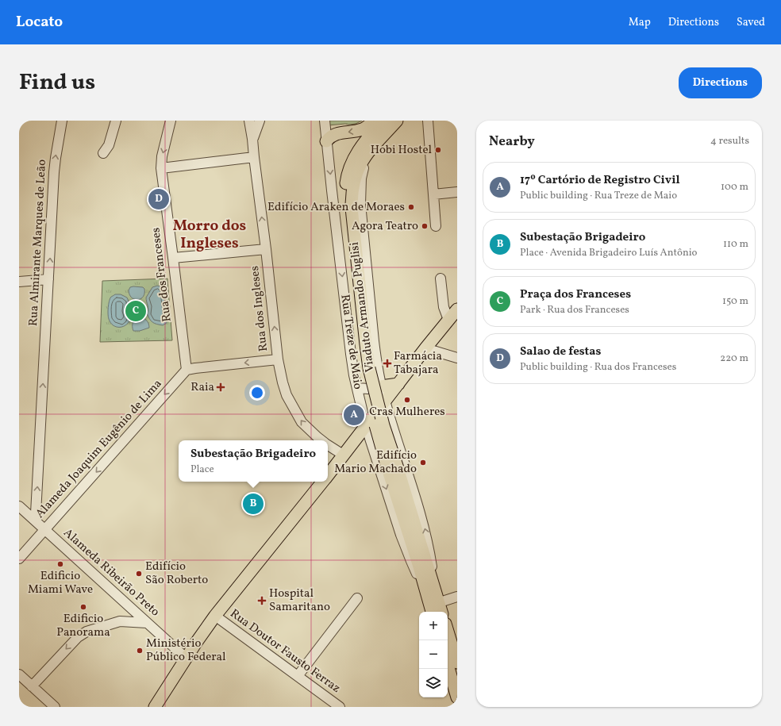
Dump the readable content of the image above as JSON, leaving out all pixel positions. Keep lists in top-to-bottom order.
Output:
{
  "streets": {
    "main road": ["Viaduto Armando Puglisi", "Rua Treze de Maio"],
    "street": [
      "Rua Almirante Marques de Leão",
      "Rua dos Franceses",
      "Rua dos Ingleses",
      "Alameda Joaquim Eugênio de Lima",
      "Alameda Ribeirão Preto",
      "Rua Doutor Fausto Ferraz"
    ]
  },
  "crossings": [
    ["Rua Almirante Marques de Leão", "Alameda Ribeirão Preto"],
    ["Rua dos Franceses", "Alameda Joaquim Eugênio de Lima"],
    ["Viaduto Armando Puglisi", "Rua Treze de Maio"],
    ["Alameda Joaquim Eugênio de Lima", "Alameda Ribeirão Preto"]
  ],
  "one_way": ["Rua Almirante Marques de Leão", "Rua dos Ingleses", "Alameda Joaquim Eugênio de Lima"],
  "districts": ["Morro dos Ingleses"],
  "places": {
    "other": [
      "Hobi Hostel",
      "Edifício Araken de Moraes",
      "Agora Teatro",
      "Cras Mulheres",
      "Edifício Mario Machado",
      "Edificio Miami Wave",
      "Edifício São Roberto",
      "Edificio Panorama",
      "Ministério Público Federal"
    ],
    "health": ["Farmácia Tabajara", "Raia", "Hospital Samaritano"]
  },
  "page": {
    "header": "Locato",
    "nav": ["Map", "Directions", "Saved"],
    "title": "Find us",
    "buttons": "Directions",
    "heading": ["Nearby", "4 results"],
    "list": [
      {
        "mark": "A",
        "name": "17º Cartório de Registro Civil",
        "note": "Public building · Rua Treze de Maio",
        "value": "100 m"
      },
      {
        "mark": "B",
        "name": "Subestação Brigadeiro",
        "note": "Place · Avenida Brigadeiro Luís Antônio",
        "value": "110 m"
      },
      {
        "mark": "C",
        "name": "Praça dos Franceses",
        "note": "Park · Rua dos Franceses",
        "value": "150 m"
      },
      {
        "mark": "D",
        "name": "Salao de festas",
        "note": "Public building · Rua dos Franceses",
        "value": "220 m"
      }
    ],
    "pins": [
      "D",
      "C",
      "A",
      "B"
    ],
    "popup": ["Subestação Brigadeiro", "Place"],
    "map_buttons": ["+", "−"]
  }
}
